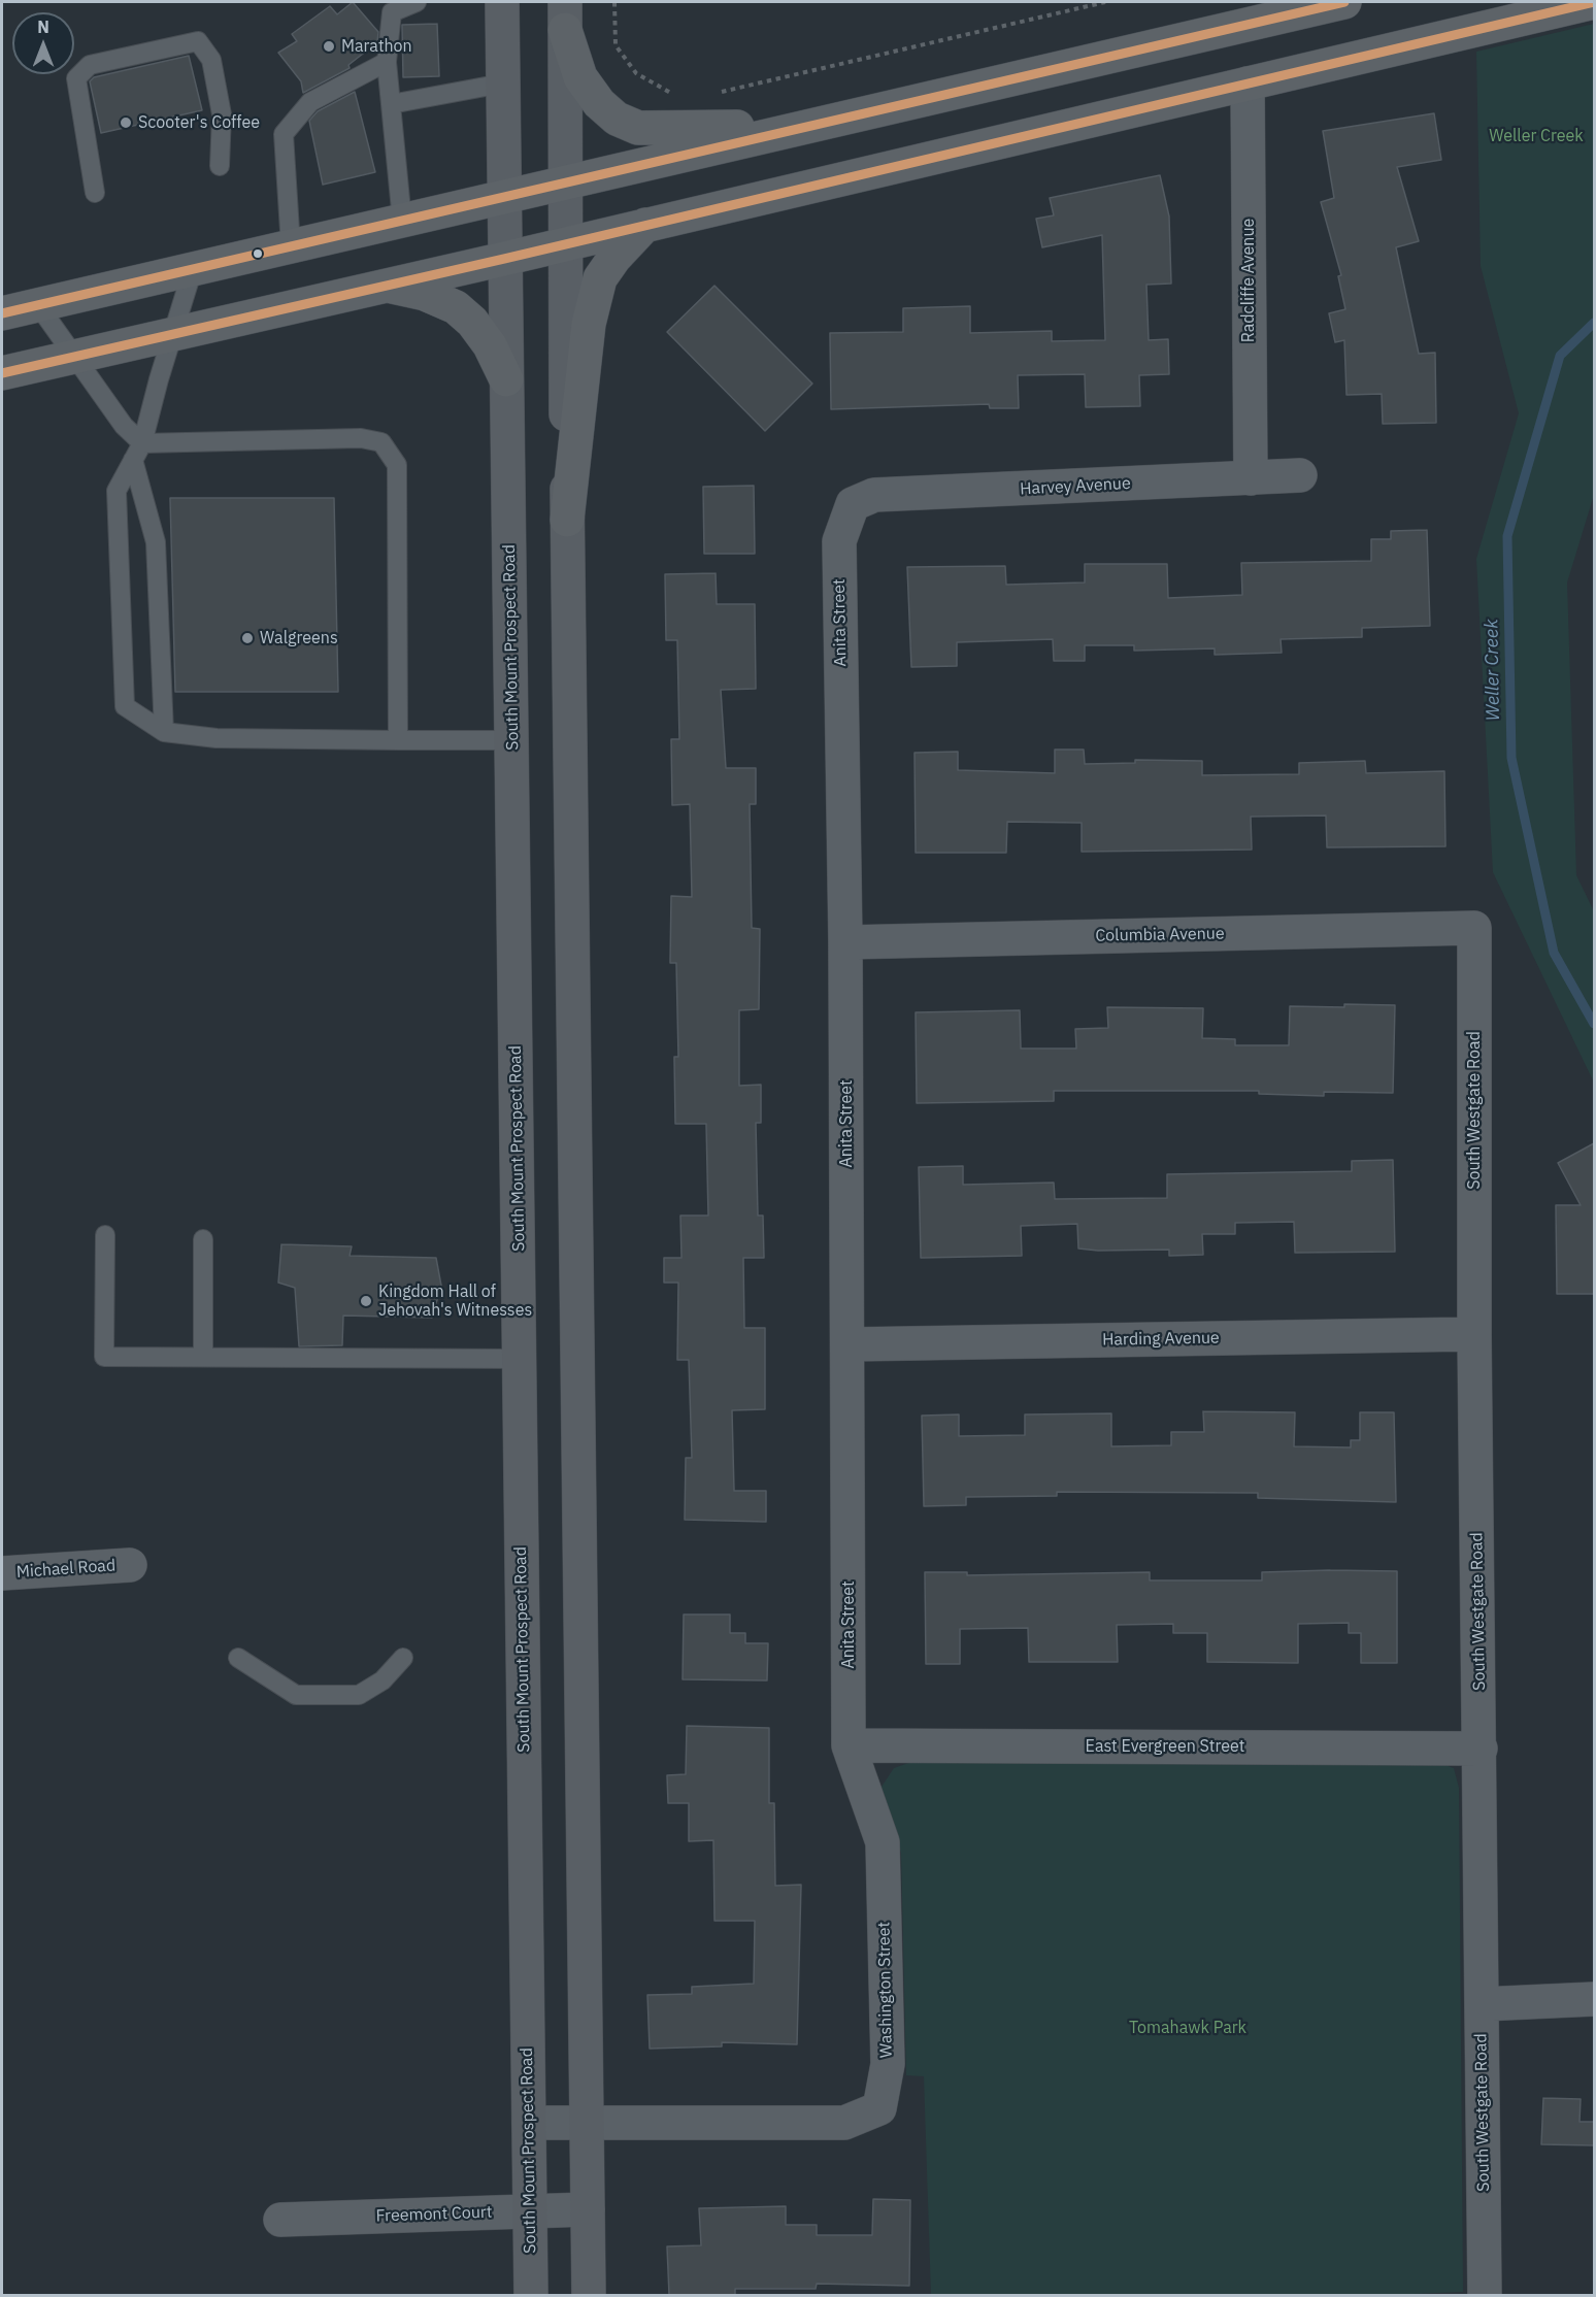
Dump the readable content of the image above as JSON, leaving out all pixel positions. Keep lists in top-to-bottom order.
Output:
{
  "streets": {
    "main road": ["South Mount Prospect Road"],
    "street": [
      "Radcliffe Avenue",
      "Harvey Avenue",
      "Anita Street",
      "Columbia Avenue",
      "South Westgate Road",
      "Harding Avenue",
      "Michael Road",
      "East Evergreen Street",
      "Washington Street",
      "Freemont Court"
    ]
  },
  "crossings": [
    ["Radcliffe Avenue", "Harvey Avenue"],
    ["Harvey Avenue", "Anita Street"],
    ["Anita Street", "Columbia Avenue"],
    ["Anita Street", "Harding Avenue"],
    ["Anita Street", "East Evergreen Street"],
    ["Anita Street", "Washington Street"],
    ["South Mount Prospect Road", "Washington Street"],
    ["South Mount Prospect Road", "Freemont Court"],
    ["Columbia Avenue", "South Westgate Road"],
    ["South Westgate Road", "Harding Avenue"],
    ["South Westgate Road", "East Evergreen Street"],
    ["East Evergreen Street", "Washington Street"]
  ],
  "water": ["Weller Creek"],
  "parks": ["Weller Creek", "Tomahawk Park"],
  "places": [
    "Marathon",
    "Scooter's Coffee",
    "Walgreens",
    "Kingdom Hall of Jehovah's Witnesses"
  ],
  "north": "top"
}
